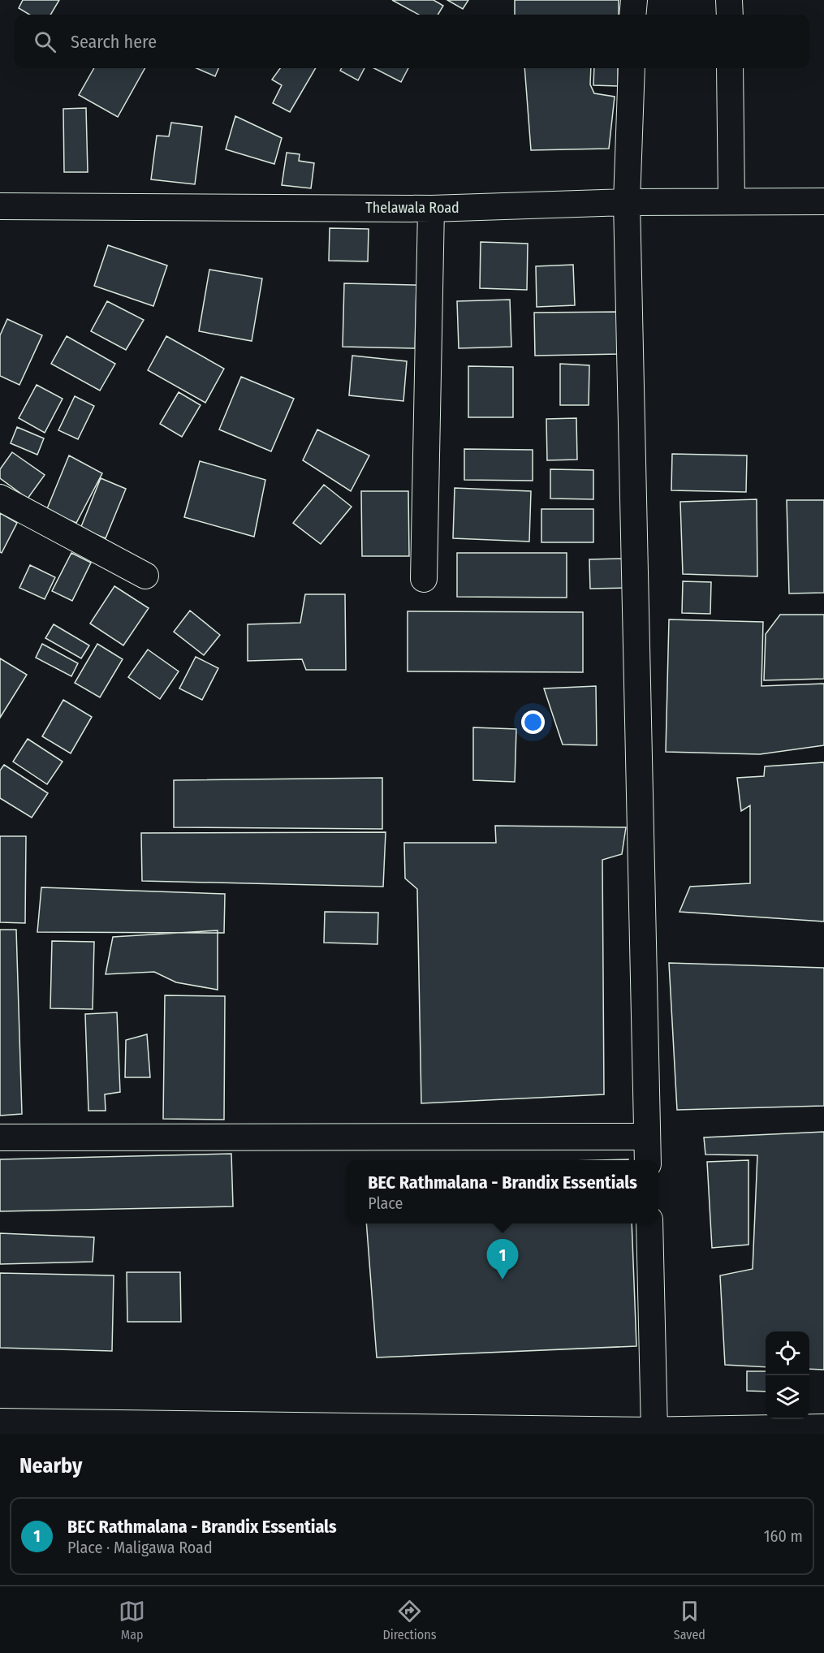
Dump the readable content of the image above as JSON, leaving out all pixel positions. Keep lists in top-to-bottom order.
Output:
{
  "streets": {
    "street": ["Thelawala Road"]
  },
  "page": {
    "search": "Search here",
    "popup": ["BEC Rathmalana - Brandix Essentials", "Place"],
    "pins": "1",
    "heading": "Nearby",
    "list": [
      {
        "mark": "1",
        "name": "BEC Rathmalana - Brandix Essentials",
        "note": "Place · Maligawa Road",
        "value": "160 m"
      }
    ],
    "nav": ["Map", "Directions", "Saved"]
  }
}
